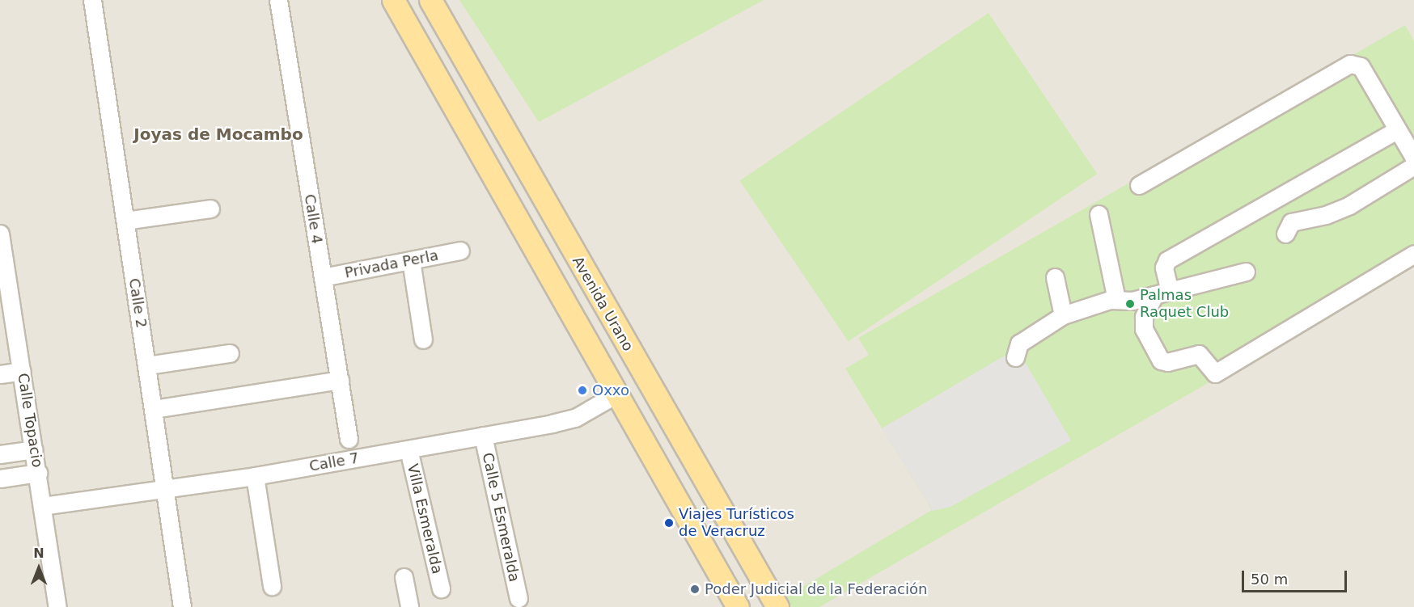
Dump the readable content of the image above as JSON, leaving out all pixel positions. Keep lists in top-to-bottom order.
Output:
{
  "streets": {
    "main road": ["Avenida Urano"],
    "street": [
      "Calle 4",
      "Privada Perla",
      "Calle 2",
      "Calle Topacio",
      "Calle 7",
      "Calle 5 Esmeralda",
      "Villa Esmeralda"
    ]
  },
  "crossings": [
    ["Calle 4", "Privada Perla"],
    ["Calle 2", "Calle 7"],
    ["Calle Topacio", "Calle 7"],
    ["Calle 7", "Calle 5 Esmeralda"],
    ["Calle 7", "Villa Esmeralda"]
  ],
  "districts": ["Joyas de Mocambo"],
  "places": [
    "Palmas Raquet Club",
    "Oxxo",
    "Viajes Turísticos de Veracruz",
    "Poder Judicial de la Federación"
  ],
  "scale_bar": "50 m",
  "north": "top"
}
